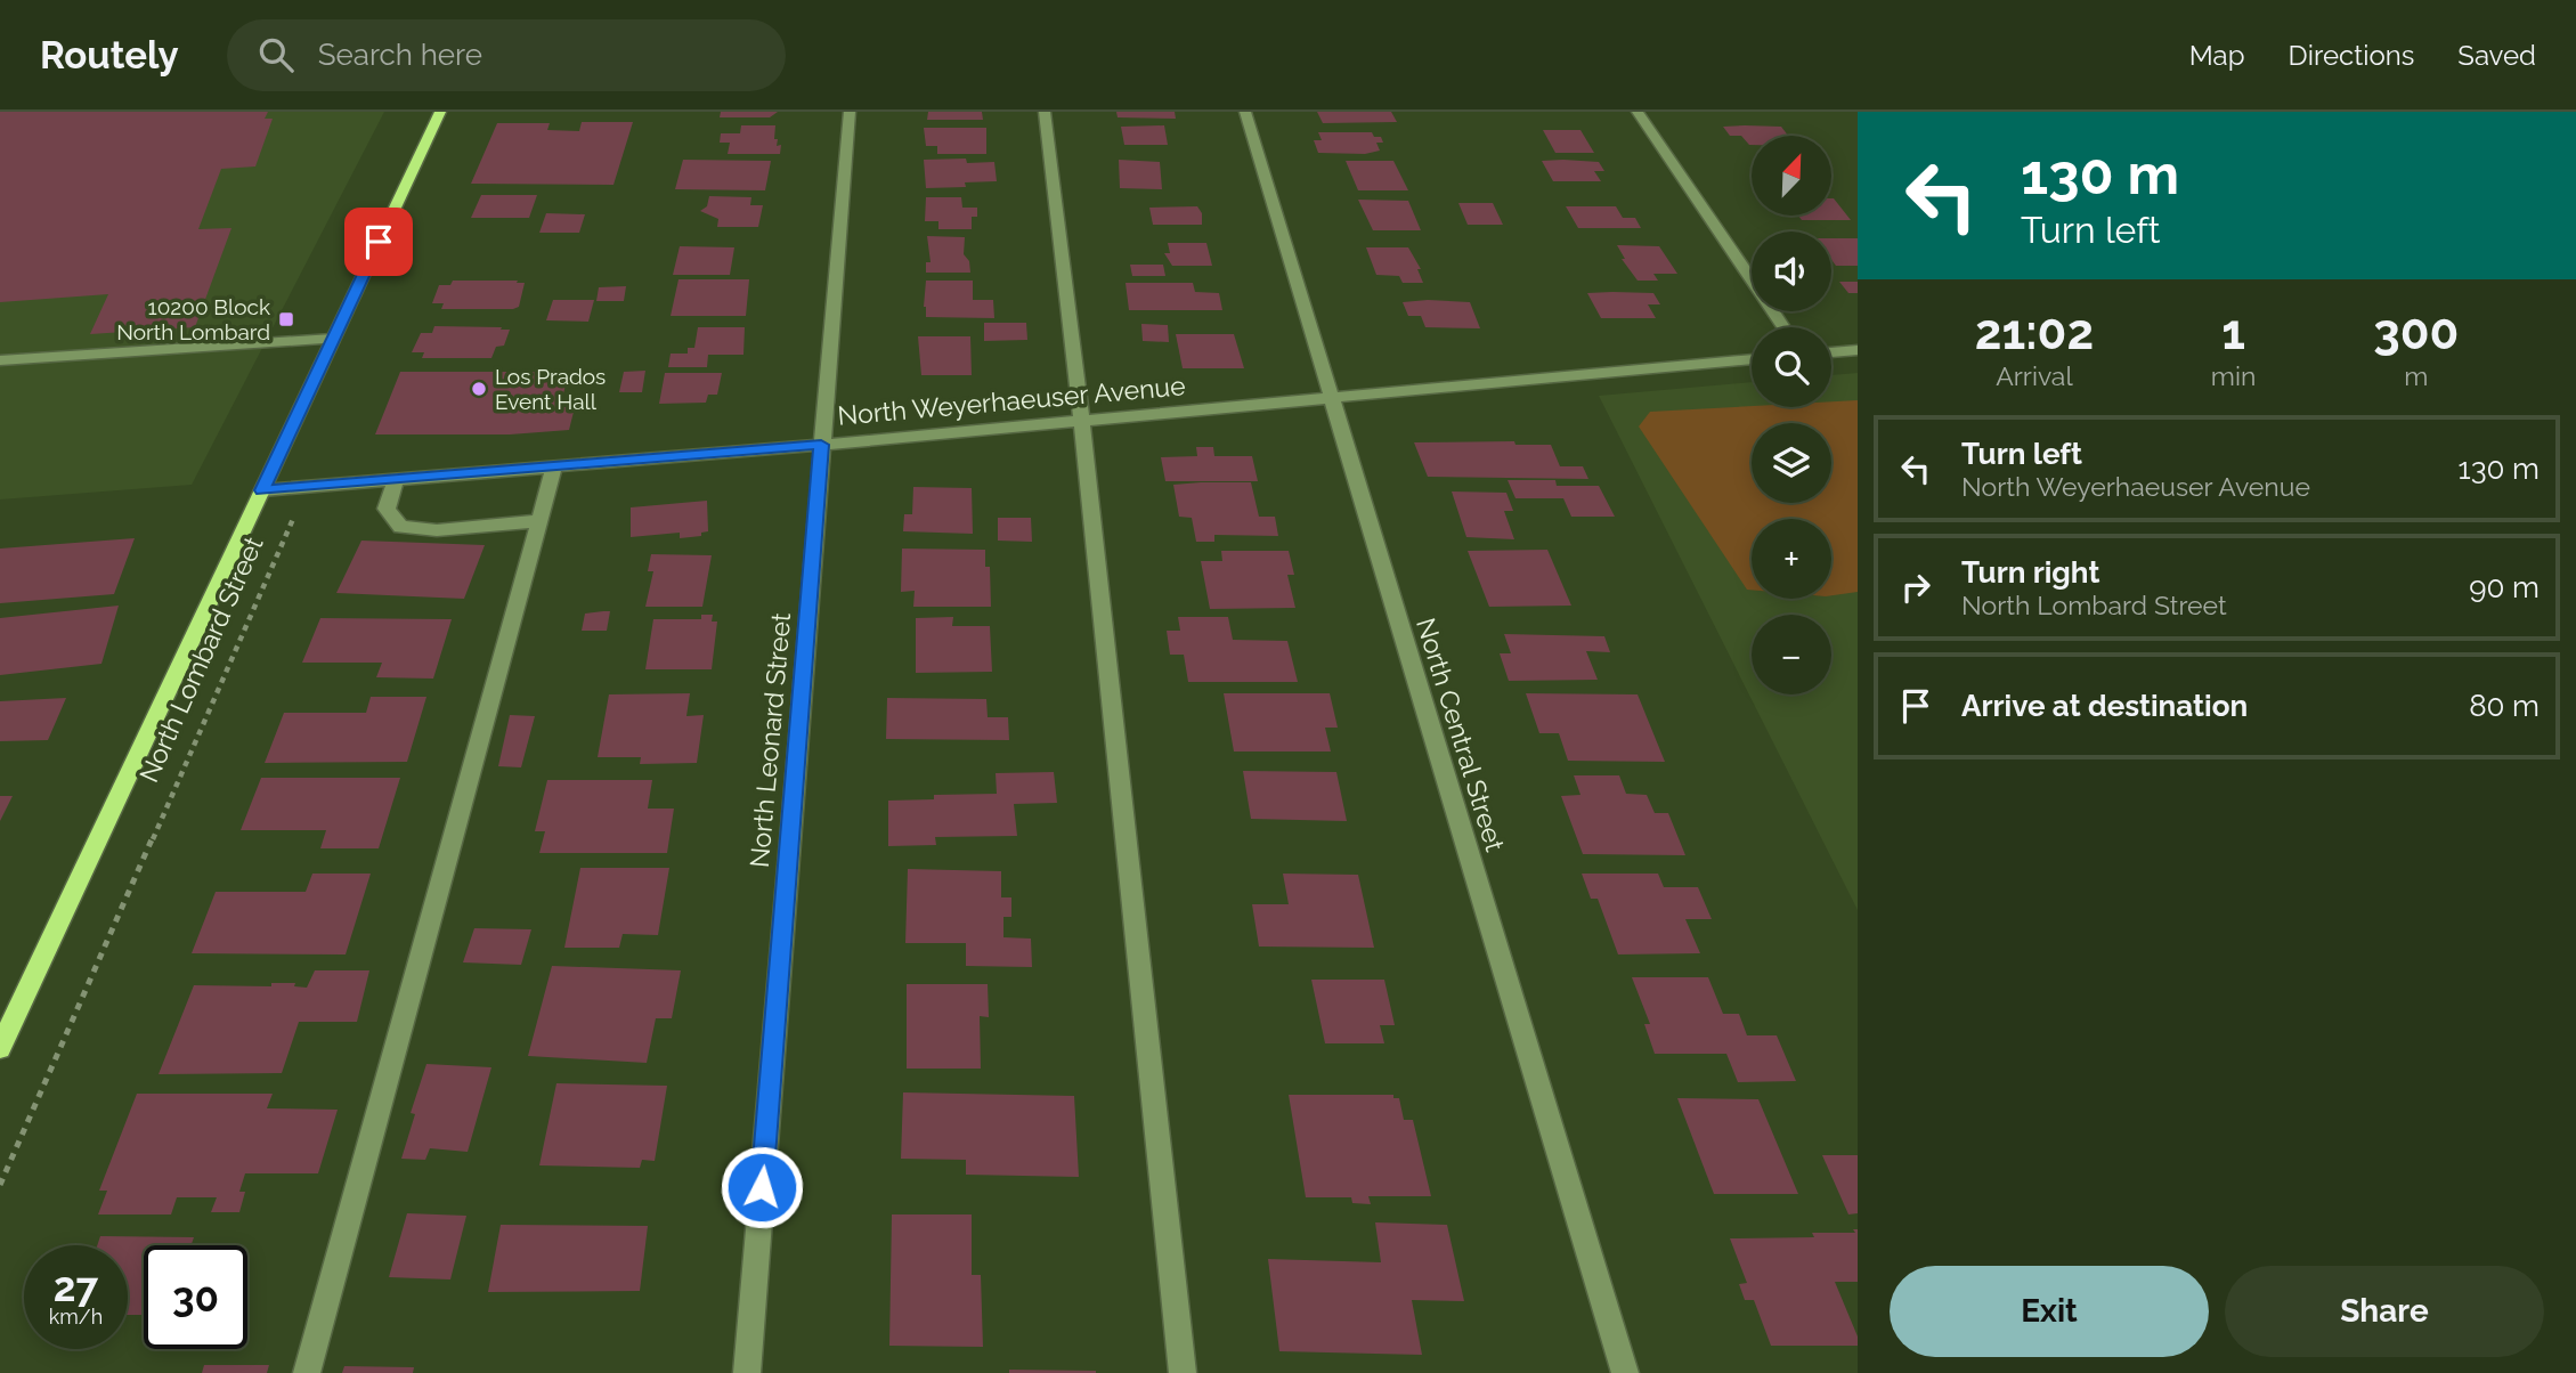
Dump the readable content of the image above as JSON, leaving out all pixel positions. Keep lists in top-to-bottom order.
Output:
{
  "streets": {
    "main road": ["North Lombard Street"],
    "street": ["North Weyerhaeuser Avenue", "North Central Street", "North Leonard Street"]
  },
  "crossings": [
    ["North Weyerhaeuser Avenue", "North Lombard Street"],
    ["North Weyerhaeuser Avenue", "North Central Street"],
    ["North Weyerhaeuser Avenue", "North Leonard Street"]
  ],
  "places": {
    "transit": ["10200 Block North Lombard"],
    "other": ["Los Prados Event Hall"]
  },
  "north": "top right",
  "page": {
    "header": "Routely",
    "search": "Search here",
    "nav": ["Map", "Directions", "Saved"],
    "turn": ["130 m", "Turn left"],
    "map_buttons": ["+", "−"],
    "eta": [
      "21:02",
      "Arrival",
      "1",
      "min",
      "300",
      "m"
    ],
    "list": [
      {
        "name": "Turn left",
        "note": "North Weyerhaeuser Avenue",
        "value": "130 m"
      },
      {
        "name": "Turn right",
        "note": "North Lombard Street",
        "value": "90 m"
      },
      {
        "name": "Arrive at destination",
        "value": "80 m"
      }
    ],
    "speed": "27 km/h",
    "limit": "30",
    "buttons": ["Exit", "Share"]
  }
}
